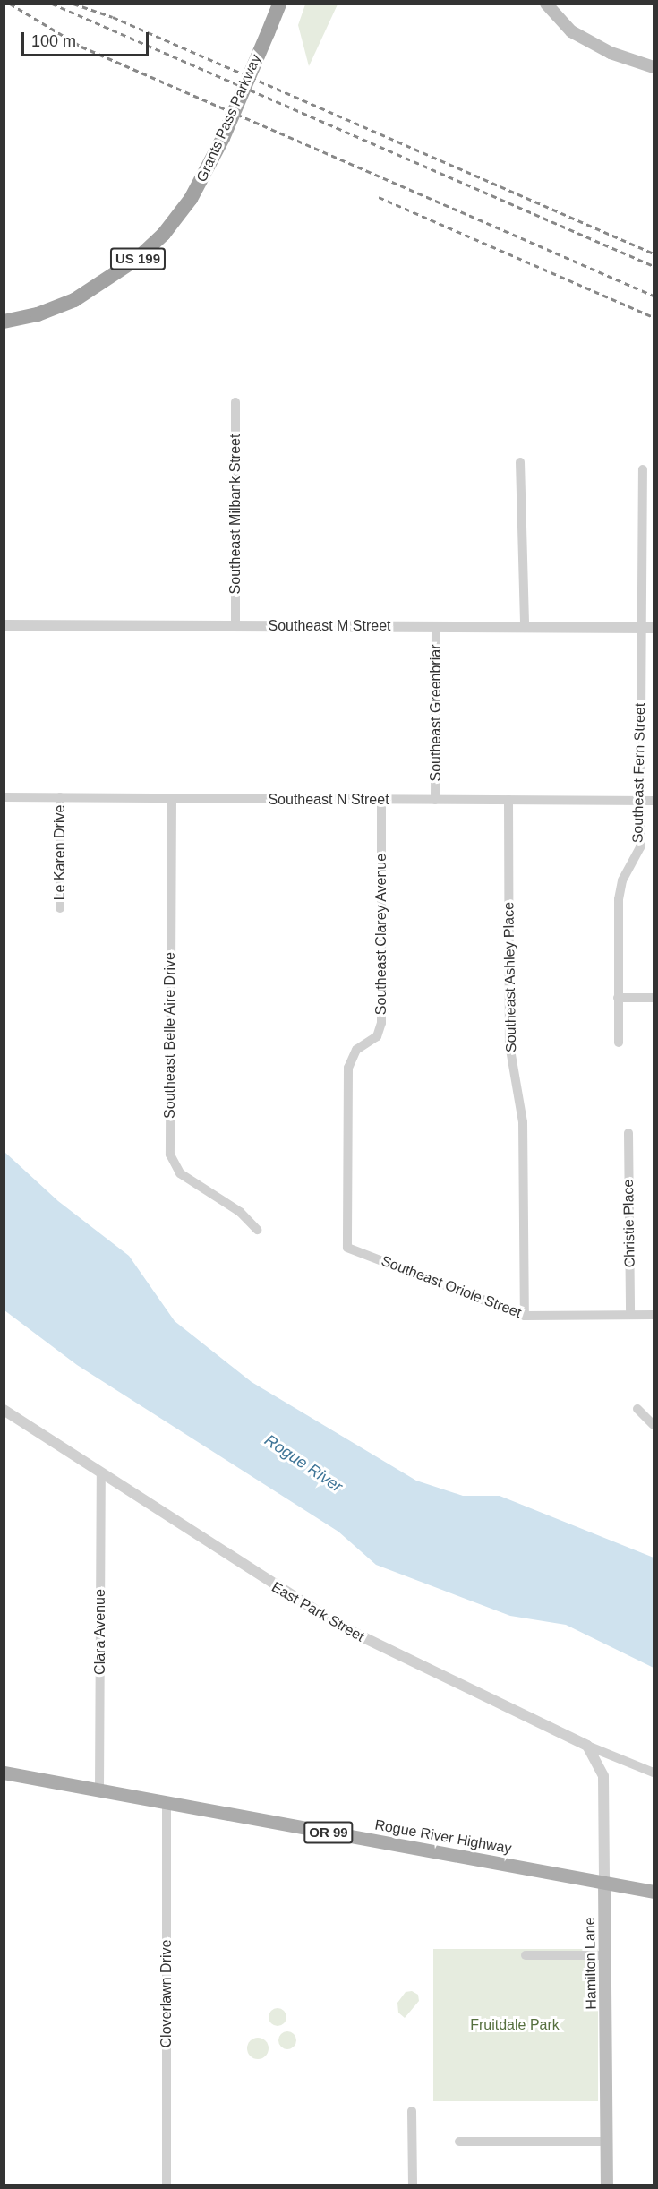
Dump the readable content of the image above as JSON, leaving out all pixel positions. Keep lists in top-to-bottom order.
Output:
{
  "streets": {
    "highway": ["Grants Pass Parkway", "US 199"],
    "main road": ["OR 99", "Rogue River Highway", "Hamilton Lane"],
    "street": [
      "Southeast Milbank Street",
      "Southeast M Street",
      "Southeast Greenbriar",
      "Southeast Fern Street",
      "Southeast N Street",
      "Le Karen Drive",
      "Southeast Clarey Avenue",
      "Southeast Ashley Place",
      "Southeast Belle Aire Drive",
      "Christie Place",
      "Southeast Oriole Street",
      "East Park Street",
      "Clara Avenue",
      "Cloverlawn Drive"
    ]
  },
  "crossings": [
    ["Southeast Milbank Street", "Southeast M Street"],
    ["Southeast M Street", "Southeast Greenbriar"],
    ["Southeast M Street", "Southeast Fern Street"],
    ["Southeast Greenbriar", "Southeast N Street"],
    ["Southeast Fern Street", "Southeast N Street"],
    ["Southeast N Street", "Le Karen Drive"],
    ["Southeast N Street", "Southeast Clarey Avenue"],
    ["Southeast N Street", "Southeast Ashley Place"],
    ["Southeast N Street", "Southeast Belle Aire Drive"],
    ["Southeast Clarey Avenue", "Southeast Oriole Street"],
    ["Southeast Ashley Place", "Southeast Oriole Street"],
    ["Christie Place", "Southeast Oriole Street"],
    ["East Park Street", "Clara Avenue"],
    ["East Park Street", "Hamilton Lane"],
    ["Clara Avenue", "Rogue River Highway"],
    ["Rogue River Highway", "Hamilton Lane"],
    ["Rogue River Highway", "Cloverlawn Drive"]
  ],
  "water": ["Rogue River"],
  "parks": ["Fruitdale Park"],
  "scale_bar": "100 m"
}
